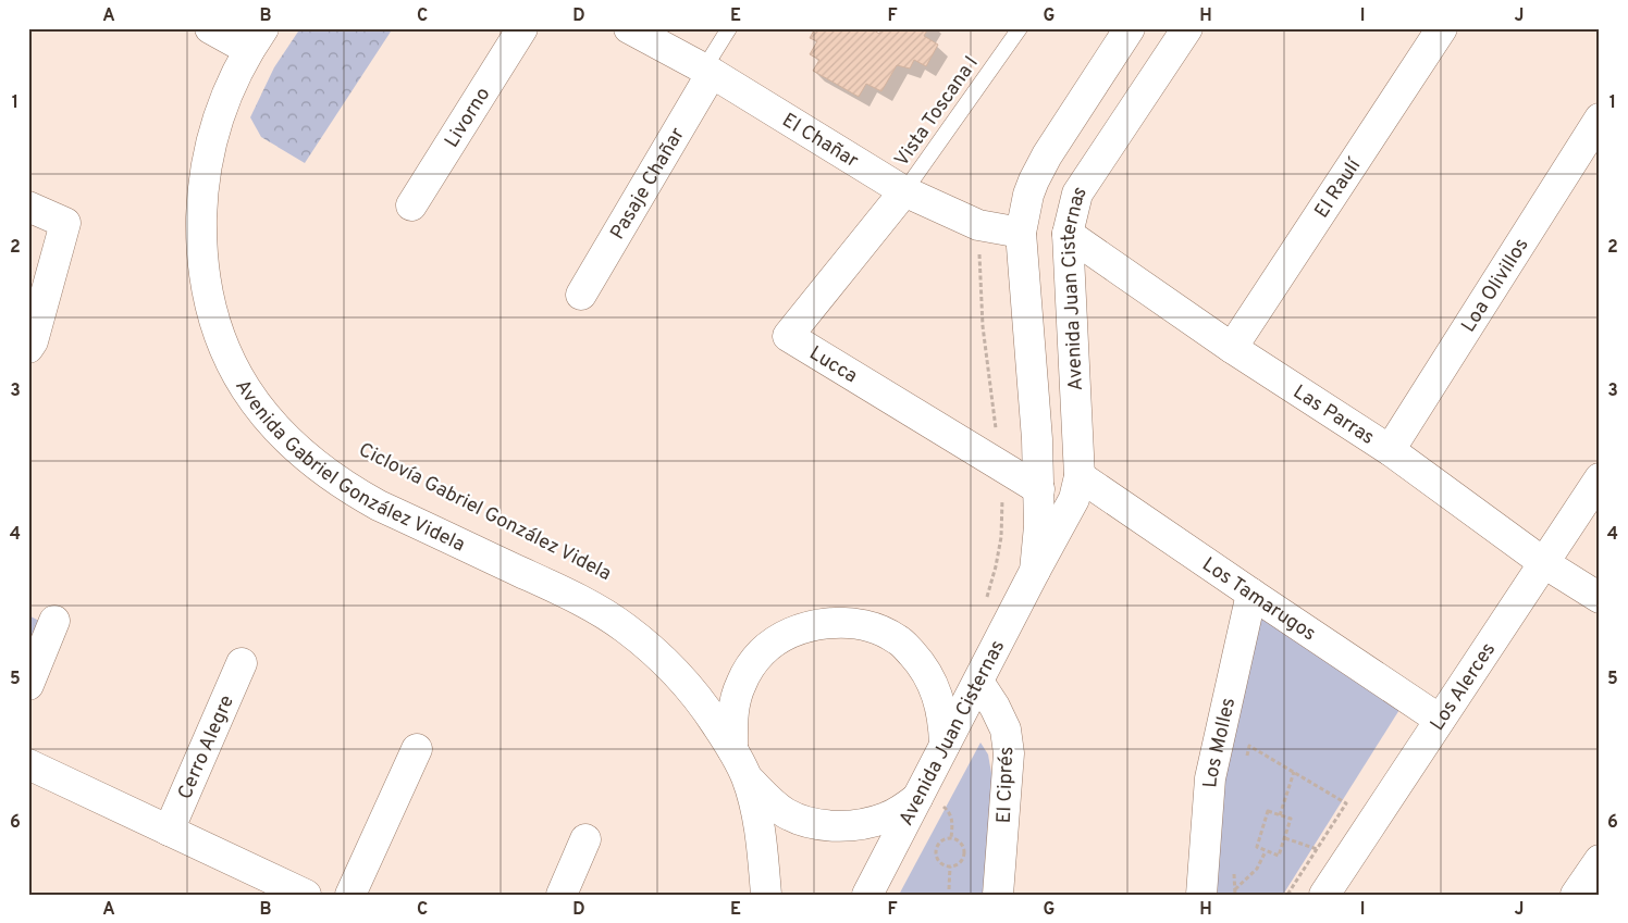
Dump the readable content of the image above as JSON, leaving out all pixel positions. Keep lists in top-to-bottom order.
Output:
{
  "streets": {
    "street": [
      "Livorno",
      "El Chañar",
      "Pasaje Chañar",
      "El Raulí",
      "Loa Olivillos",
      "Avenida Juan Cisternas",
      "Lucca",
      "Las Parras",
      "Avenida Gabriel González Videla",
      "Los Tamarugos",
      "Los Alerces",
      "Los Molles",
      "Cerro Alegre",
      "El Ciprés"
    ],
    "lane": ["Vista Toscana I"]
  },
  "crossings": [
    ["Vista Toscana I", "El Chañar"],
    ["Vista Toscana I", "Lucca"],
    ["El Chañar", "Pasaje Chañar"],
    ["El Chañar", "Avenida Juan Cisternas"],
    ["El Chañar", "Lucca"],
    ["El Raulí", "Las Parras"],
    ["Loa Olivillos", "Las Parras"],
    ["Avenida Juan Cisternas", "Lucca"],
    ["Avenida Juan Cisternas", "Las Parras"],
    ["Avenida Juan Cisternas", "Los Tamarugos"],
    ["Avenida Juan Cisternas", "El Ciprés"],
    ["Las Parras", "Los Alerces"],
    ["Los Tamarugos", "Los Alerces"],
    ["Los Tamarugos", "Los Molles"]
  ],
  "grid": {
    "columns": [
      "A",
      "B",
      "C",
      "D",
      "E",
      "F",
      "G",
      "H",
      "I",
      "J"
    ],
    "rows": [
      "1",
      "2",
      "3",
      "4",
      "5",
      "6"
    ]
  }
}
